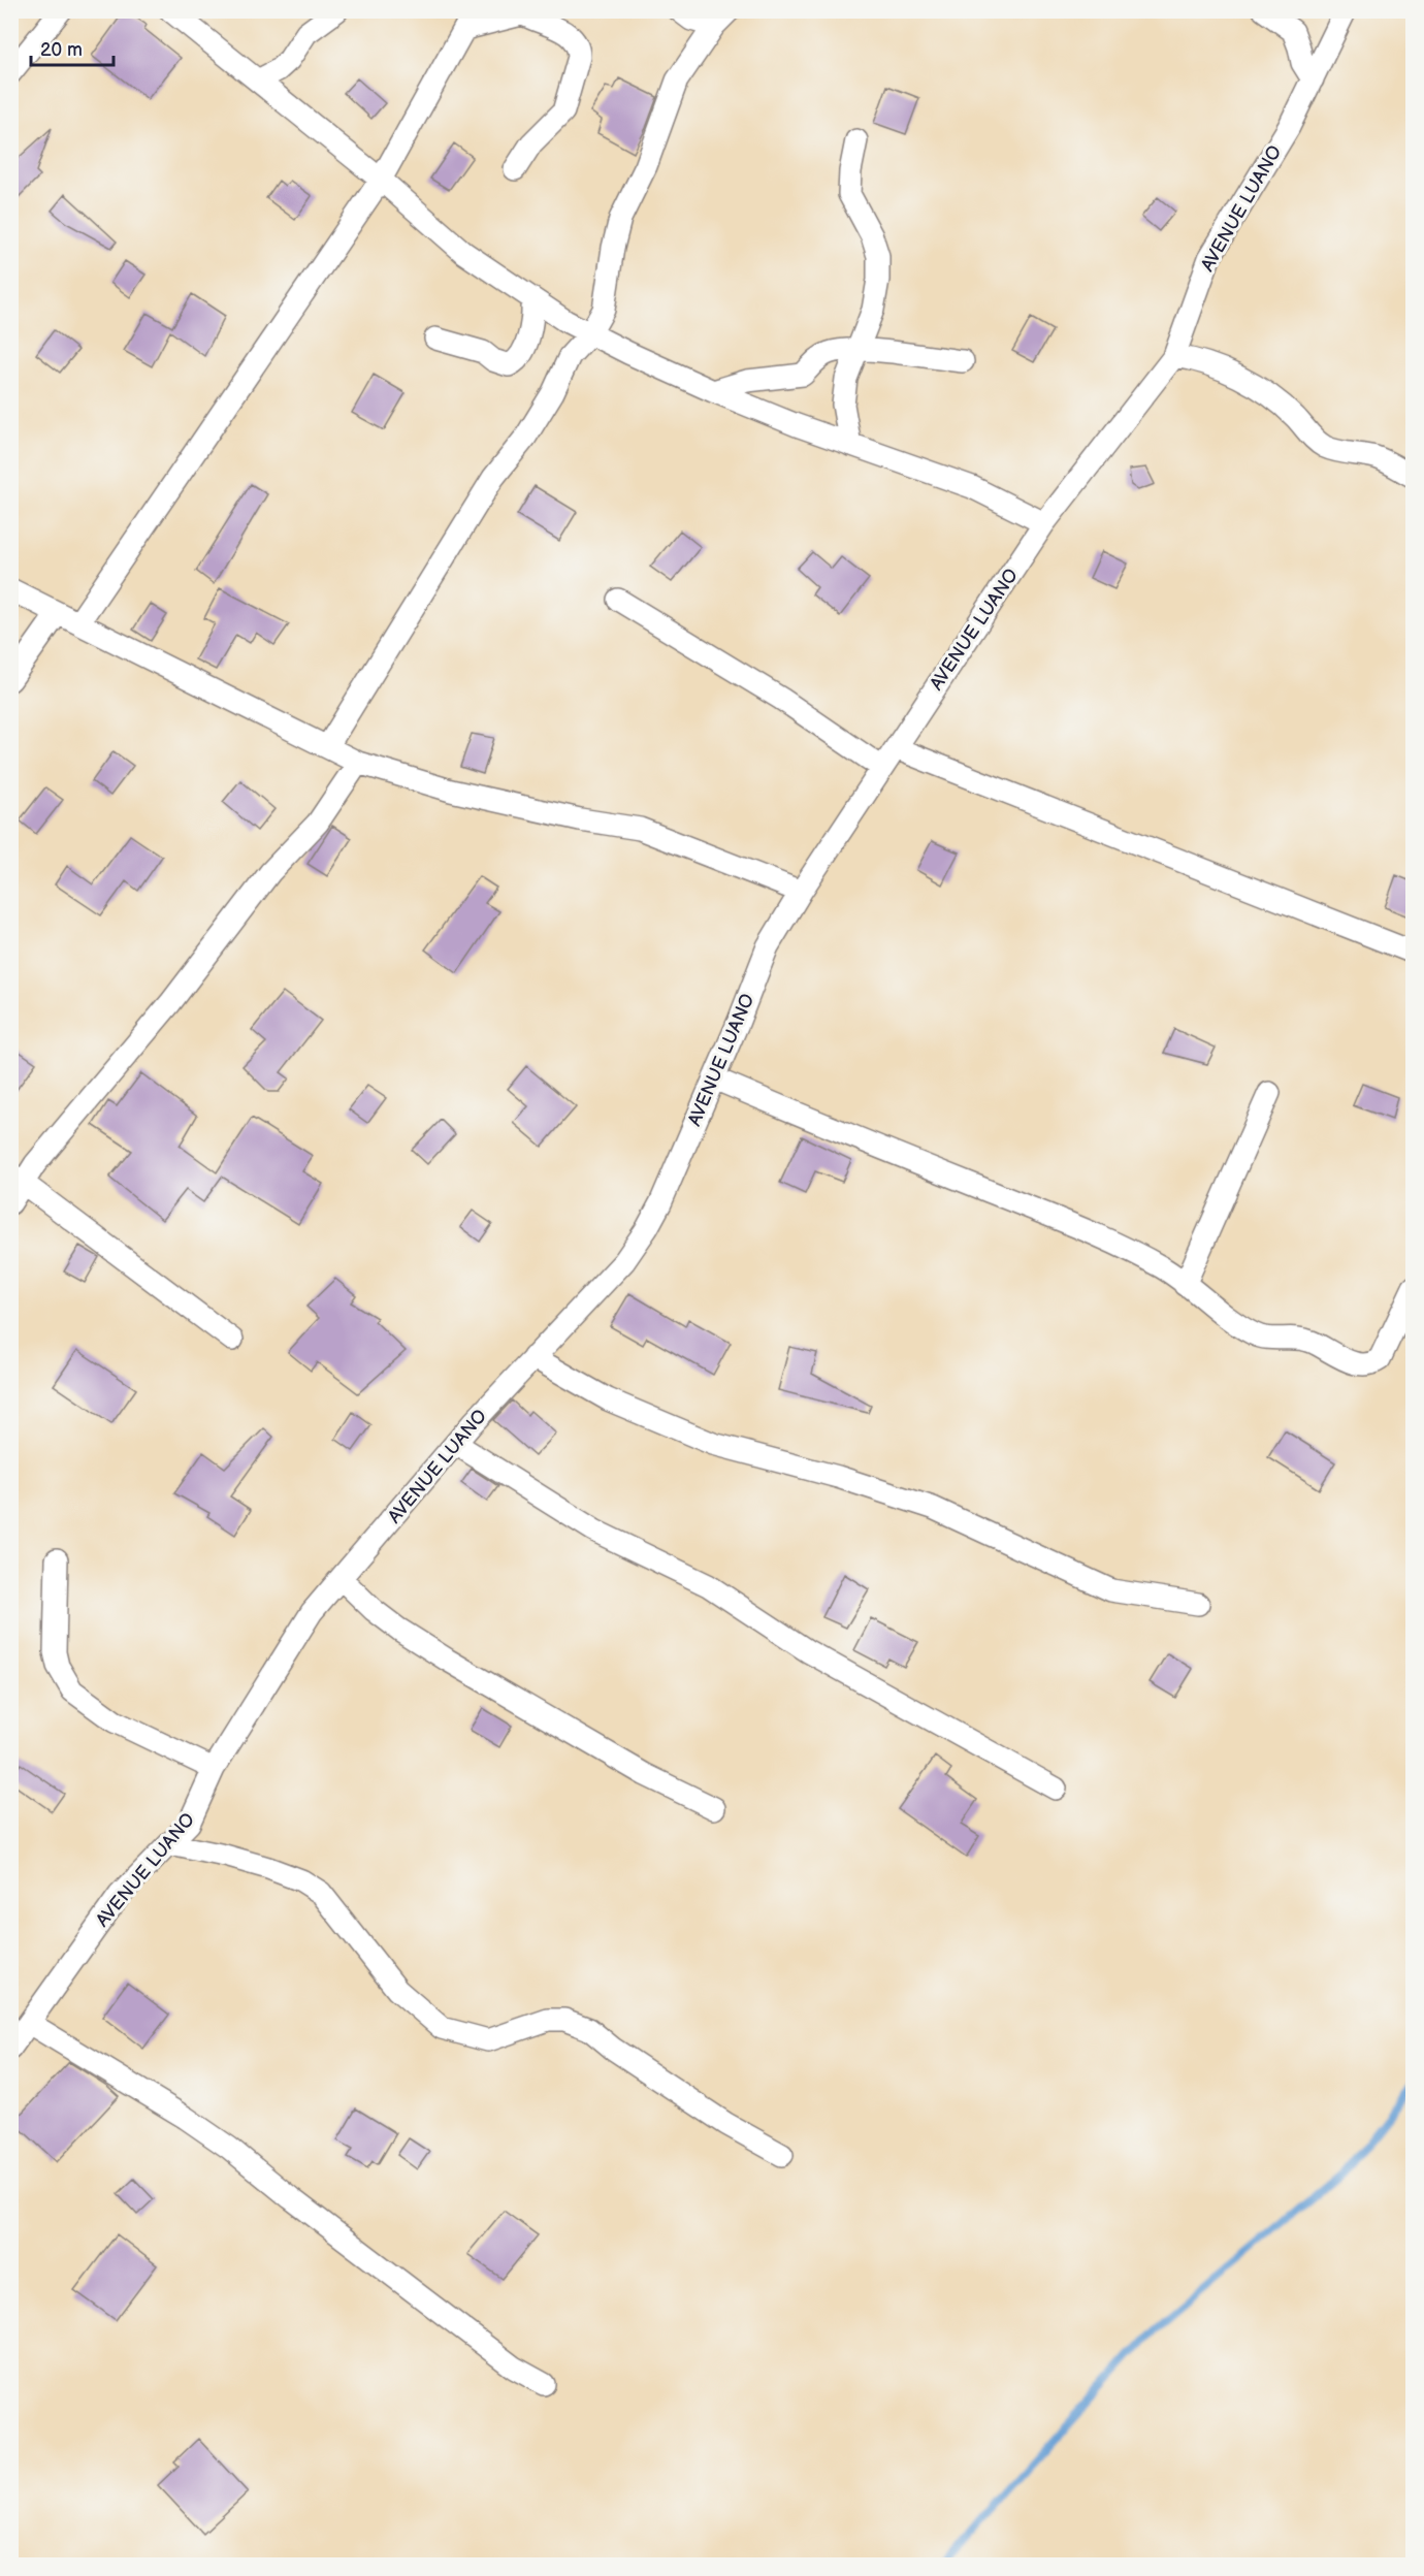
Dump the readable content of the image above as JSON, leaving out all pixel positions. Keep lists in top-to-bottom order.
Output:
{
  "streets": {
    "street": ["AVENUE LUANO"]
  },
  "scale_bar": "20 m"
}
